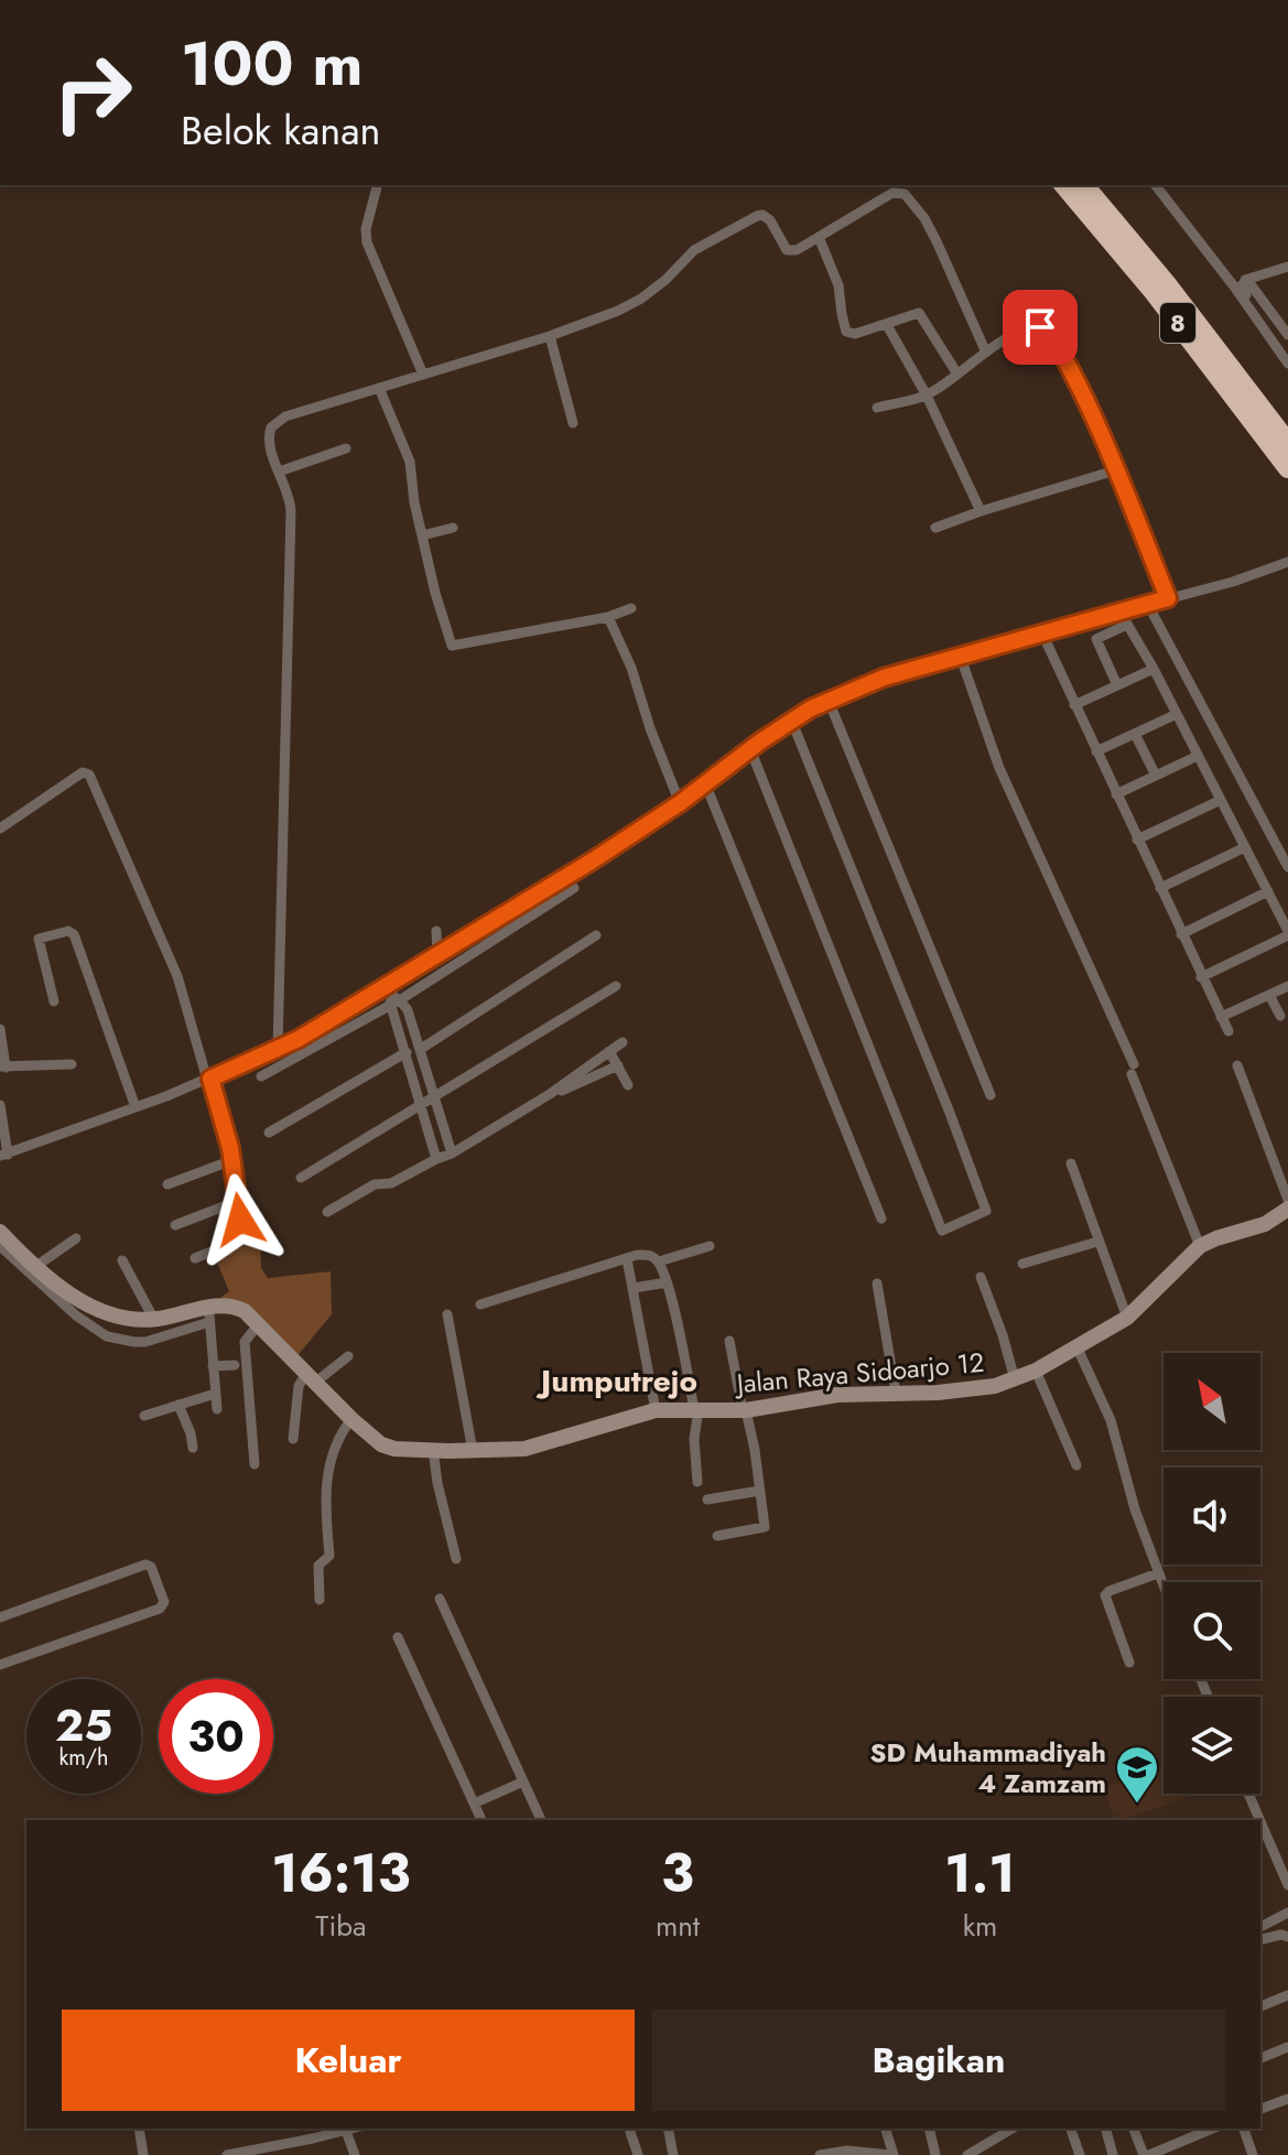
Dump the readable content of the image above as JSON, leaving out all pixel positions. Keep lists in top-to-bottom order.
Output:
{
  "streets": {
    "highway": ["8"],
    "main road": ["Jalan Raya Sidoarjo 12"]
  },
  "districts": ["Jumputrejo"],
  "places": {
    "school or university": ["SD Muhammadiyah 4 Zamzam"]
  },
  "north": "top left",
  "page": {
    "turn": ["100 m", "Belok kanan"],
    "speed": "25 km/h",
    "limit": "30",
    "eta": [
      "16:13",
      "Tiba",
      "3",
      "mnt",
      "1.1",
      "km"
    ],
    "buttons": ["Keluar", "Bagikan"]
  }
}
